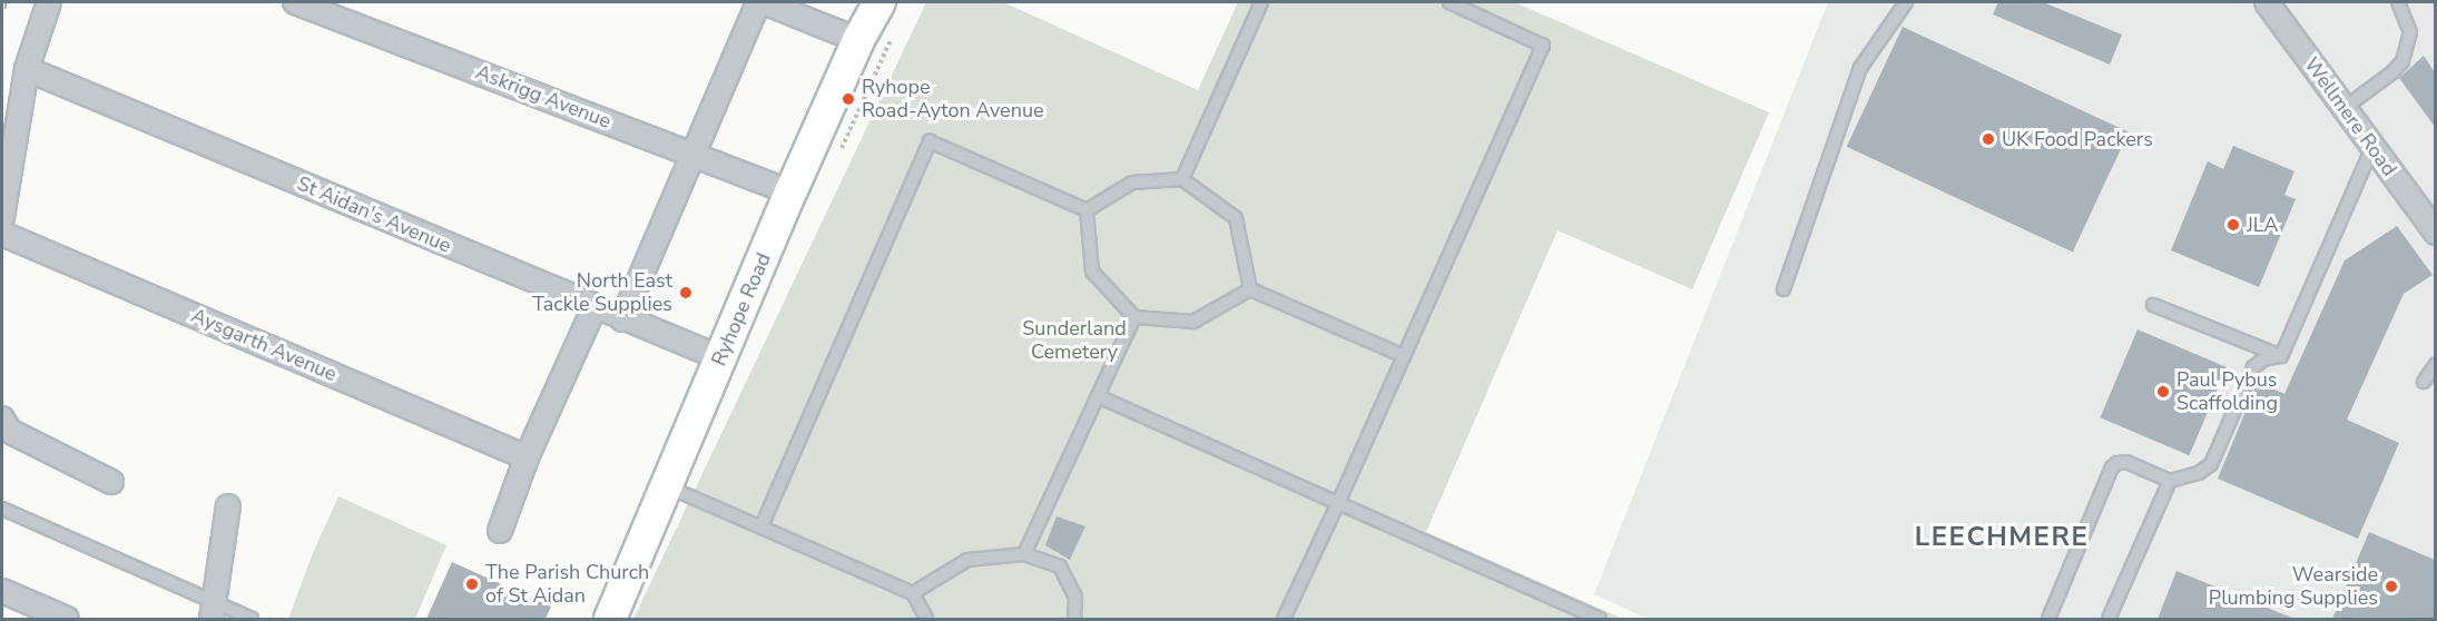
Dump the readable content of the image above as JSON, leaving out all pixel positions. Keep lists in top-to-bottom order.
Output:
{
  "streets": {
    "main road": ["Ryhope Road"],
    "street": [
      "Askrigg Avenue",
      "Wellmere Road",
      "St Aidan's Avenue",
      "Aysgarth Avenue"
    ]
  },
  "crossings": [
    ["Askrigg Avenue", "Ryhope Road"],
    ["St Aidan's Avenue", "Ryhope Road"]
  ],
  "districts": ["LEECHMERE"],
  "parks": ["Sunderland Cemetery"],
  "places": [
    "Ryhope Road-Ayton Avenue",
    "UK Food Packers",
    "JLA",
    "North East Tackle Supplies",
    "Paul Pybus Scaffolding",
    "The Parish Church of St Aidan",
    "Wearside Plumbing Supplies"
  ]
}
